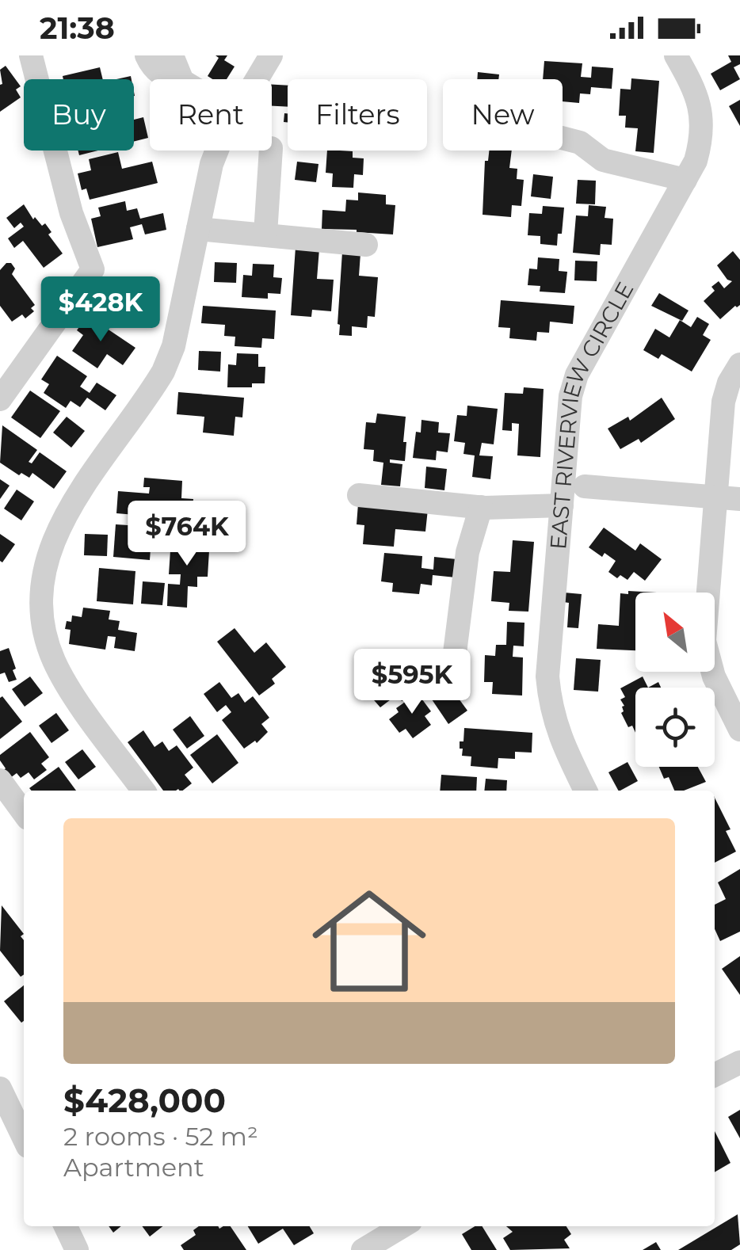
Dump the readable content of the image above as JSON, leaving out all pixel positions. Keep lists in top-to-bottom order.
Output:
{
  "streets": {
    "street": ["EAST RIVERVIEW CIRCLE"]
  },
  "north": "top left",
  "page": {
    "status": "21:38",
    "chip": [
      "Buy",
      "Rent",
      "Filters",
      "New"
    ],
    "price": ["$428K", "$764K", "$595K"],
    "list": [
      {
        "name": "$428,000",
        "note": "2 rooms · 52 m² · Apartment"
      }
    ]
  }
}
